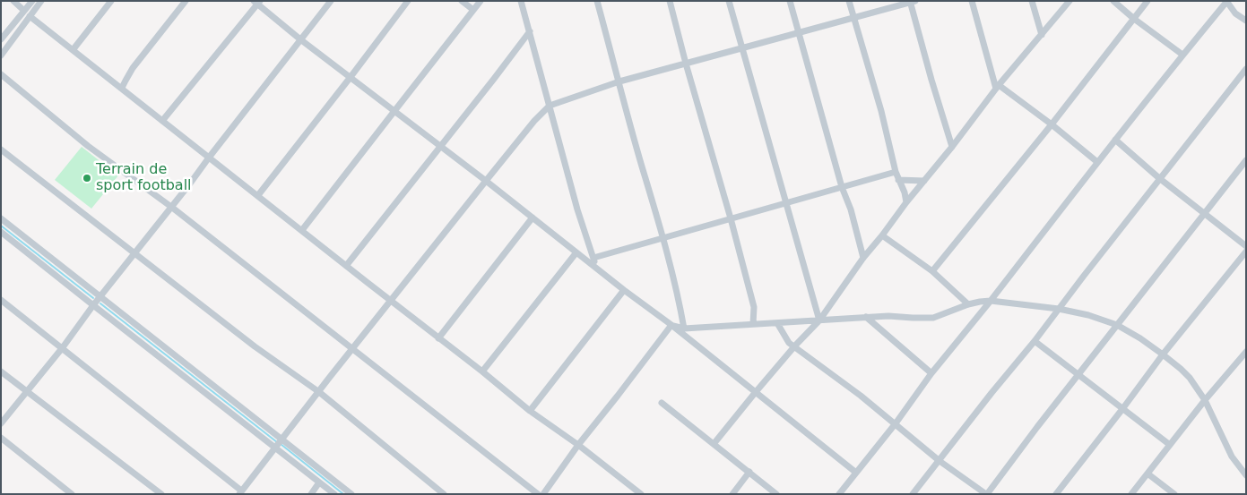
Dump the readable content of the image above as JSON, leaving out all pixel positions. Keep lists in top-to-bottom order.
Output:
{
  "places": ["Terrain de sport football"]
}
